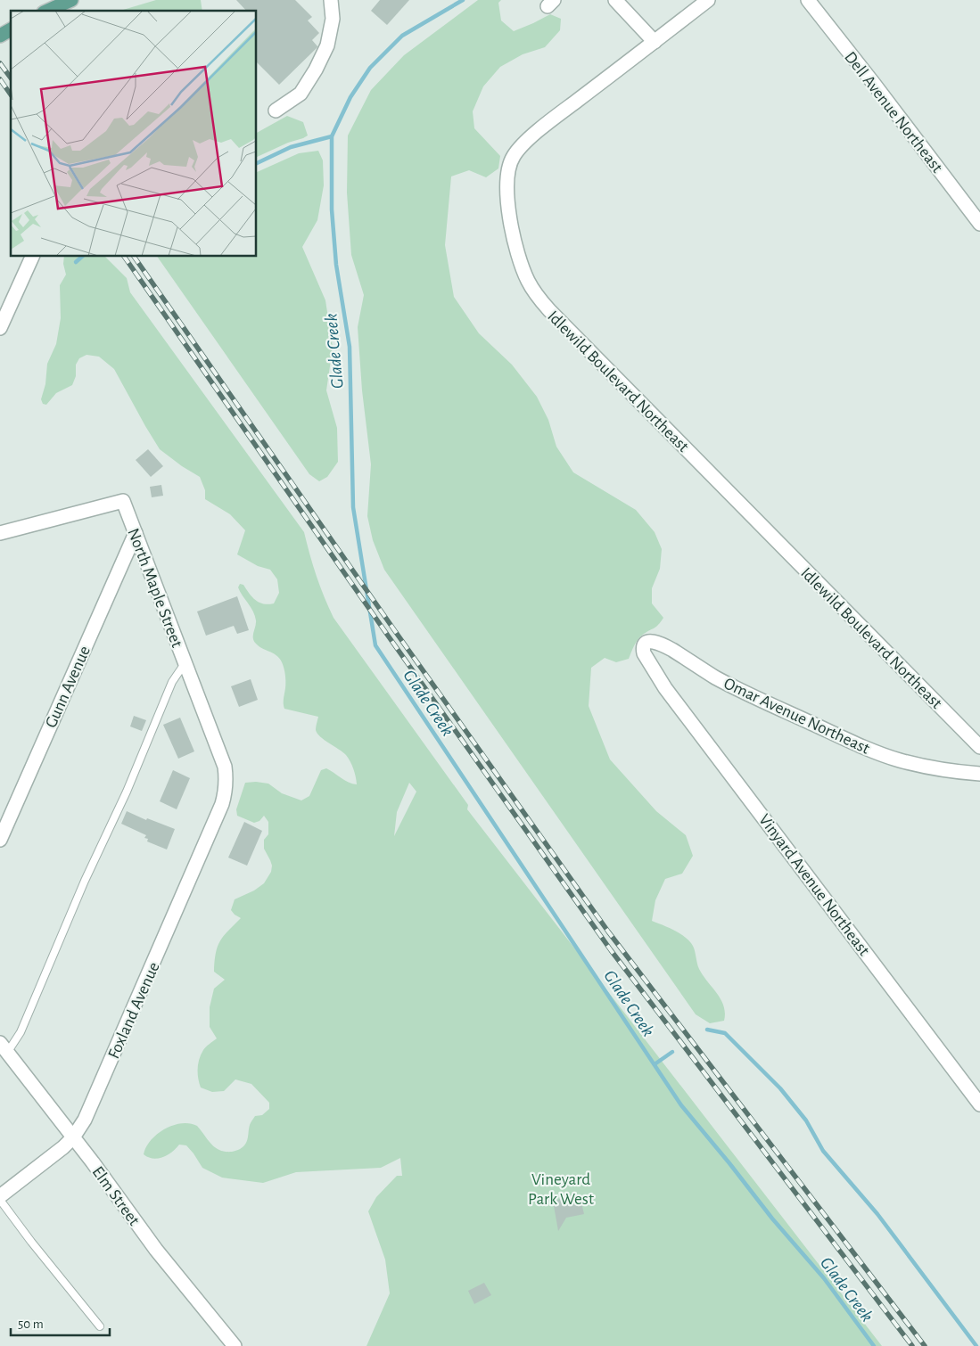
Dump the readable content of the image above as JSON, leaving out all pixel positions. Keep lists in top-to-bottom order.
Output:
{
  "streets": {
    "street": [
      "Dell Avenue Northeast",
      "Idlewild Boulevard Northeast",
      "North Maple Street",
      "Gunn Avenue",
      "Omar Avenue Northeast",
      "Vinyard Avenue Northeast",
      "Foxland Avenue",
      "Elm Street"
    ]
  },
  "crossings": [
    ["North Maple Street", "Gunn Avenue"],
    ["North Maple Street", "Foxland Avenue"],
    ["Omar Avenue Northeast", "Vinyard Avenue Northeast"],
    ["Foxland Avenue", "Elm Street"]
  ],
  "water": ["Glade Creek"],
  "parks": ["Vineyard Park West"],
  "scale_bar": "50 m"
}
